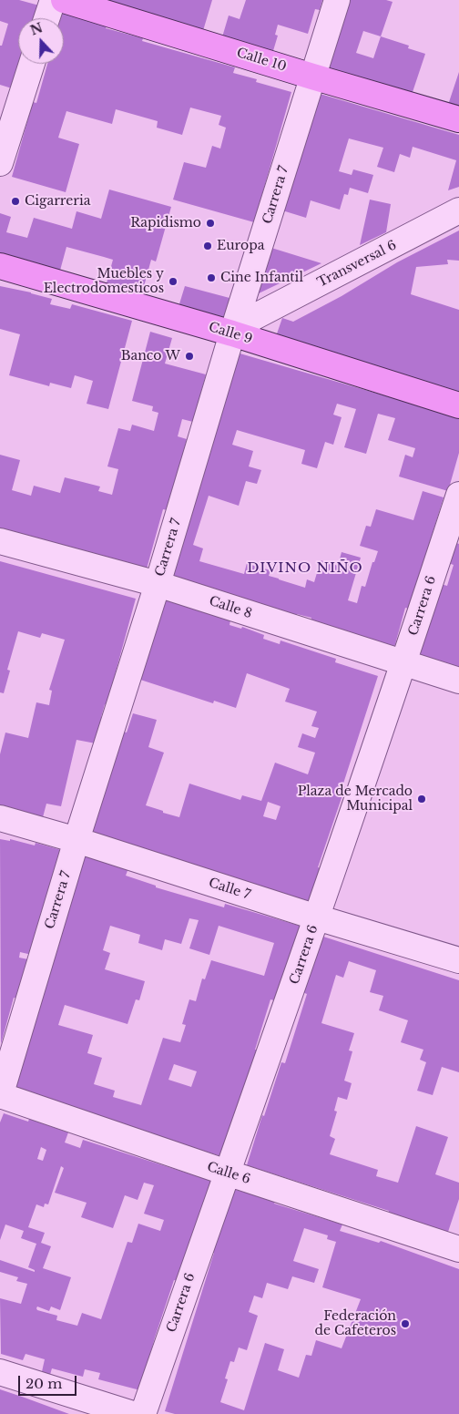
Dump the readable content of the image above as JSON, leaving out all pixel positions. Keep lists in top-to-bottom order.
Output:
{
  "streets": {
    "main road": ["Calle 10", "Calle 9"],
    "street": [
      "Carrera 7",
      "Transversal 6",
      "Carrera 6",
      "Calle 8",
      "Calle 7",
      "Calle 6"
    ]
  },
  "crossings": [
    ["Calle 10", "Carrera 7"],
    ["Carrera 7", "Transversal 6"],
    ["Carrera 7", "Calle 9"],
    ["Carrera 7", "Calle 8"],
    ["Carrera 7", "Calle 7"],
    ["Carrera 7", "Calle 6"],
    ["Transversal 6", "Calle 9"],
    ["Carrera 6", "Calle 8"],
    ["Carrera 6", "Calle 7"],
    ["Carrera 6", "Calle 6"]
  ],
  "districts": ["DIVINO NIÑO"],
  "places": [
    "Cigarreria",
    "Rapidismo",
    "Europa",
    "Cine Infantil",
    "Muebles y Electrodomesticos",
    "Banco W",
    "Plaza de Mercado Municipal",
    "Federación de Cafeteros"
  ],
  "scale_bar": "20 m",
  "north": "top"
}
